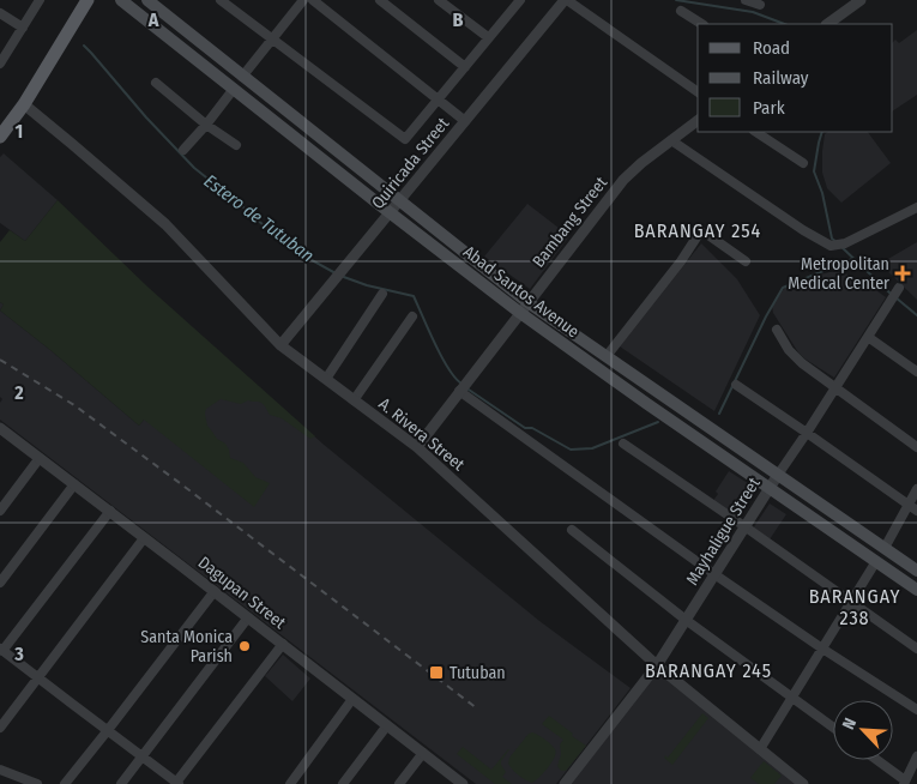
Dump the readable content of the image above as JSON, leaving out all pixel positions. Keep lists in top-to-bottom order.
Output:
{
  "streets": {
    "main road": ["Abad Santos Avenue"],
    "street": [
      "Quiricada Street",
      "Bambang Street",
      "A. Rivera Street",
      "Mayhaligue Street",
      "Dagupan Street"
    ]
  },
  "crossings": [
    ["Quiricada Street", "Abad Santos Avenue"],
    ["Quiricada Street", "A. Rivera Street"],
    ["Bambang Street", "Abad Santos Avenue"],
    ["Bambang Street", "A. Rivera Street"],
    ["Abad Santos Avenue", "Mayhaligue Street"],
    ["A. Rivera Street", "Mayhaligue Street"]
  ],
  "districts": ["BARANGAY 254", "BARANGAY 238", "BARANGAY 245"],
  "water": ["Estero de Tutuban"],
  "places": {
    "health": ["Metropolitan Medical Center"],
    "other": ["Santa Monica Parish"],
    "transit": ["Tutuban"]
  },
  "legend": ["Road", "Railway", "Park"],
  "north": "top left",
  "grid": {
    "columns": ["A", "B"],
    "rows": ["1", "2", "3"]
  }
}
